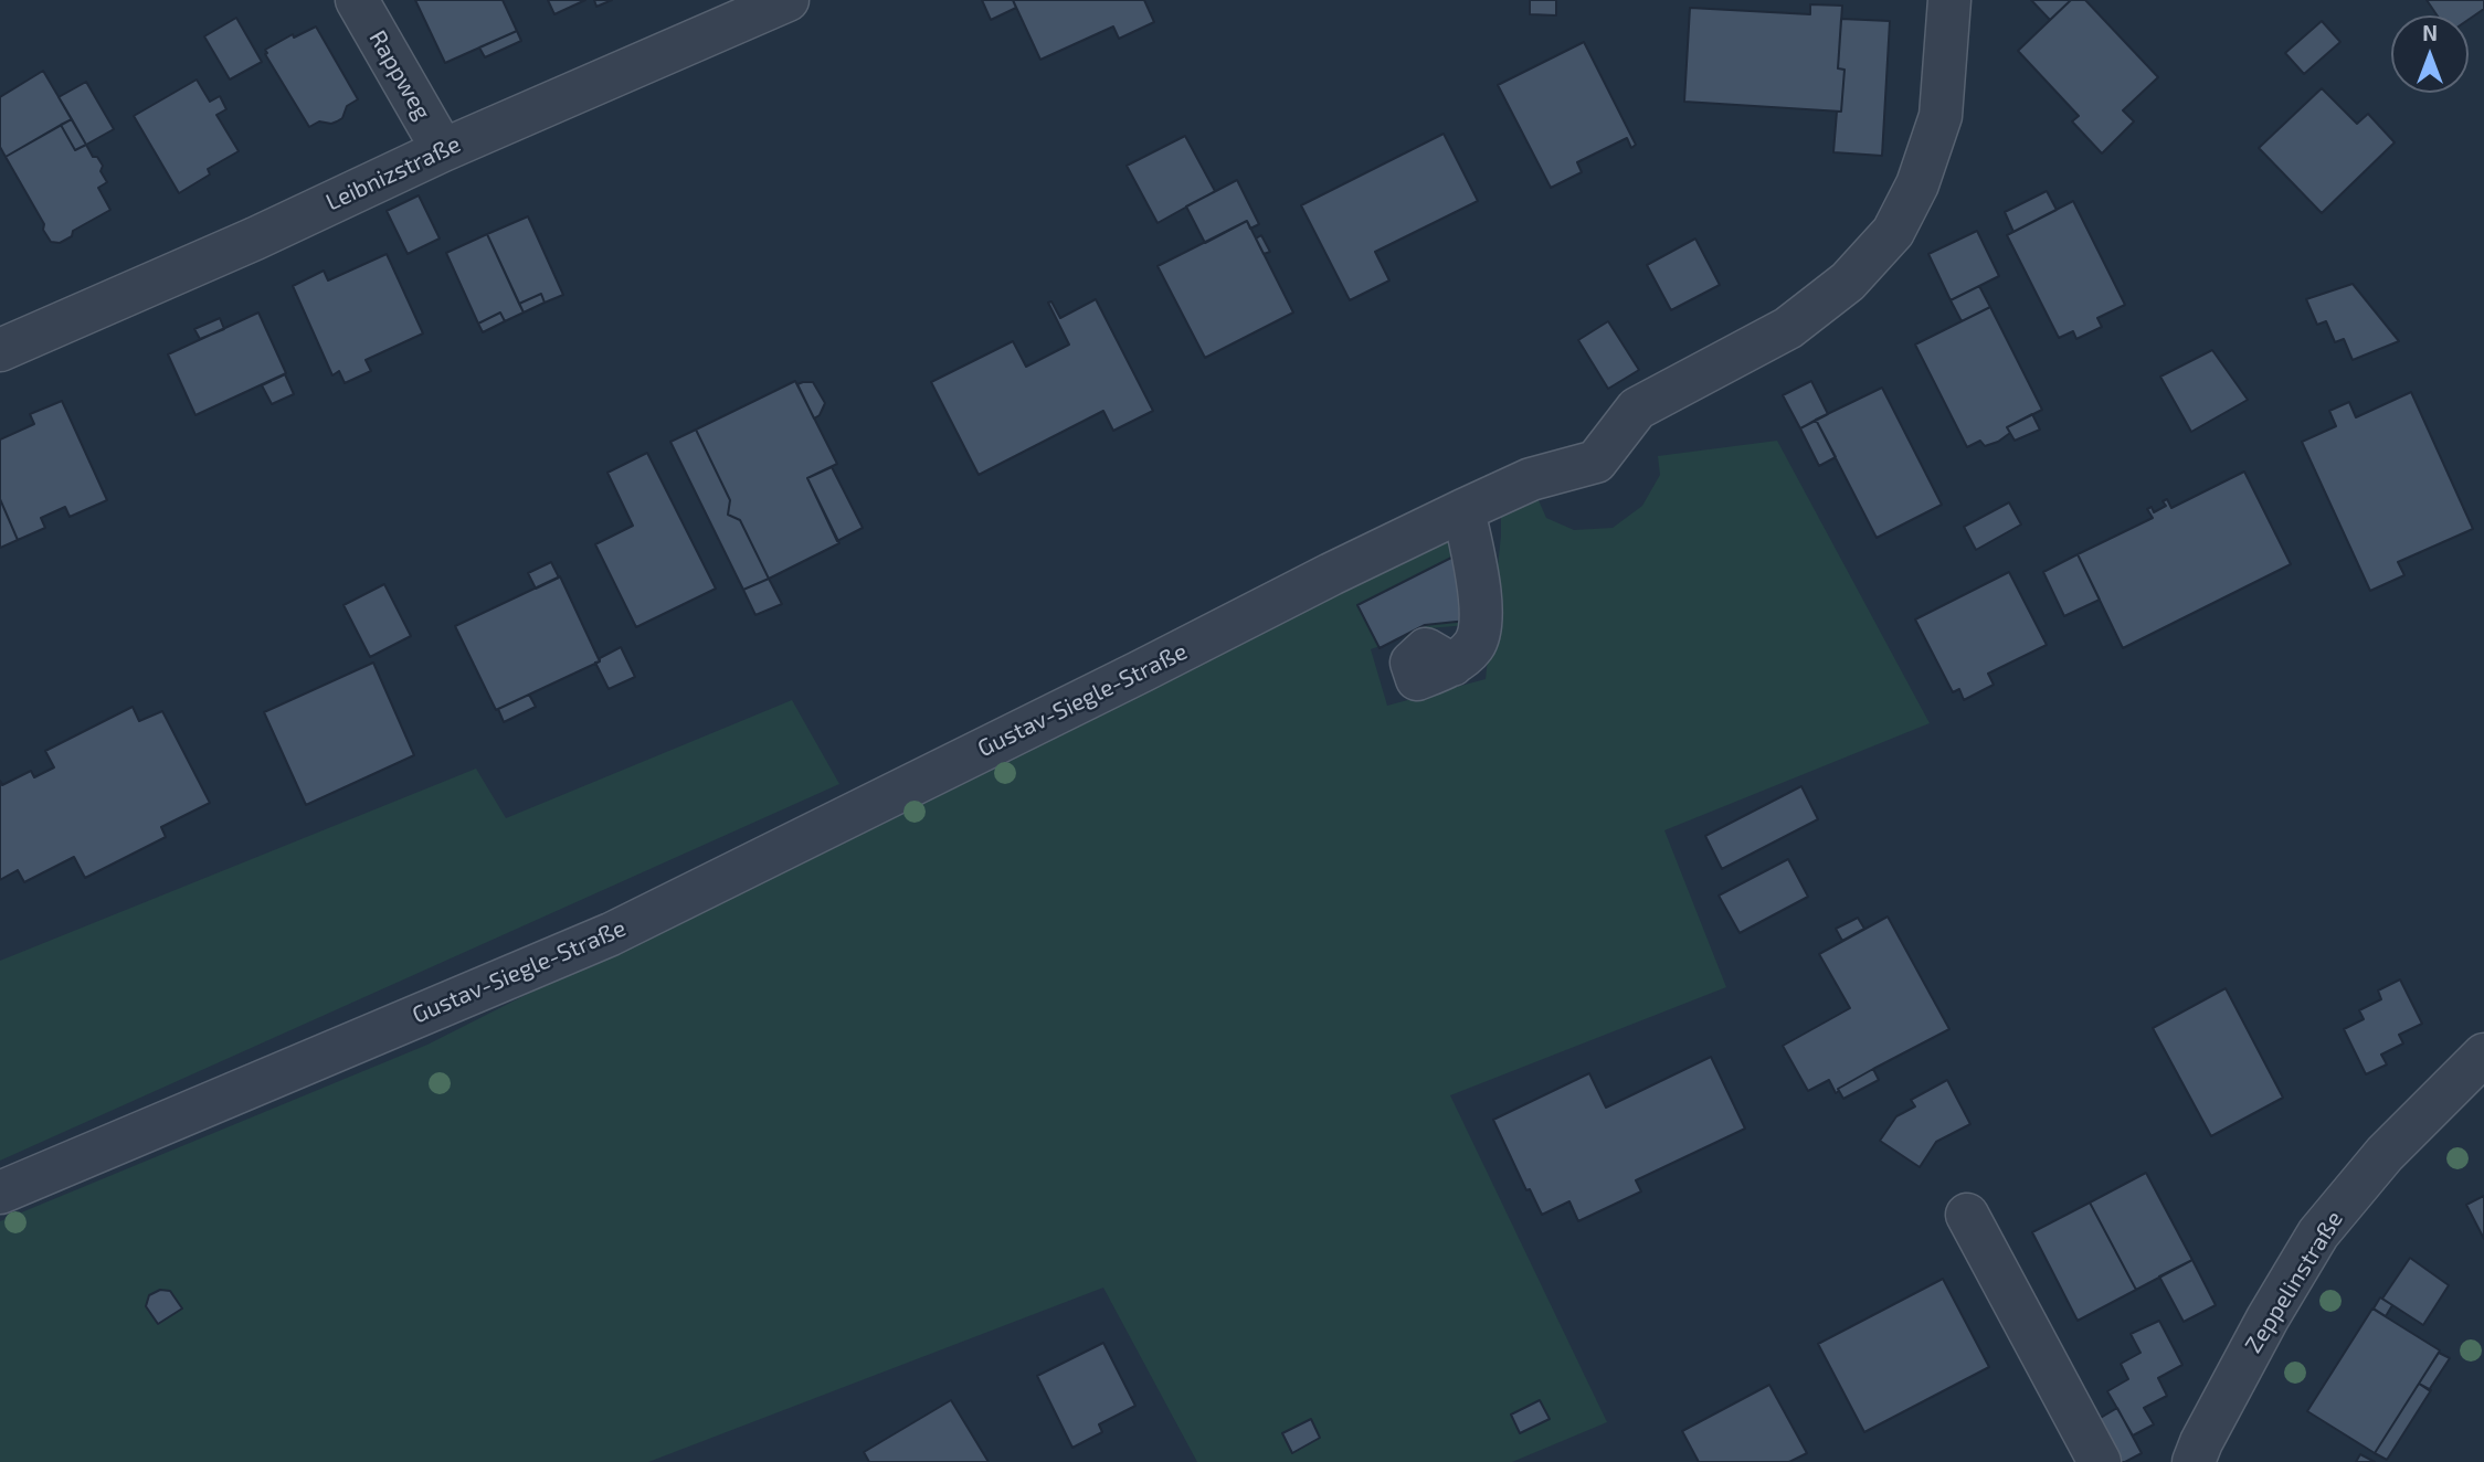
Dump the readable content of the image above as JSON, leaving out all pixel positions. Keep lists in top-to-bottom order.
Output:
{
  "streets": {
    "street": [
      "Rappweg",
      "Leibnizstraße",
      "Gustav-Siegle-Straße",
      "Zeppelinstraße"
    ]
  },
  "crossings": [
    ["Rappweg", "Leibnizstraße"]
  ],
  "north": "top"
}
